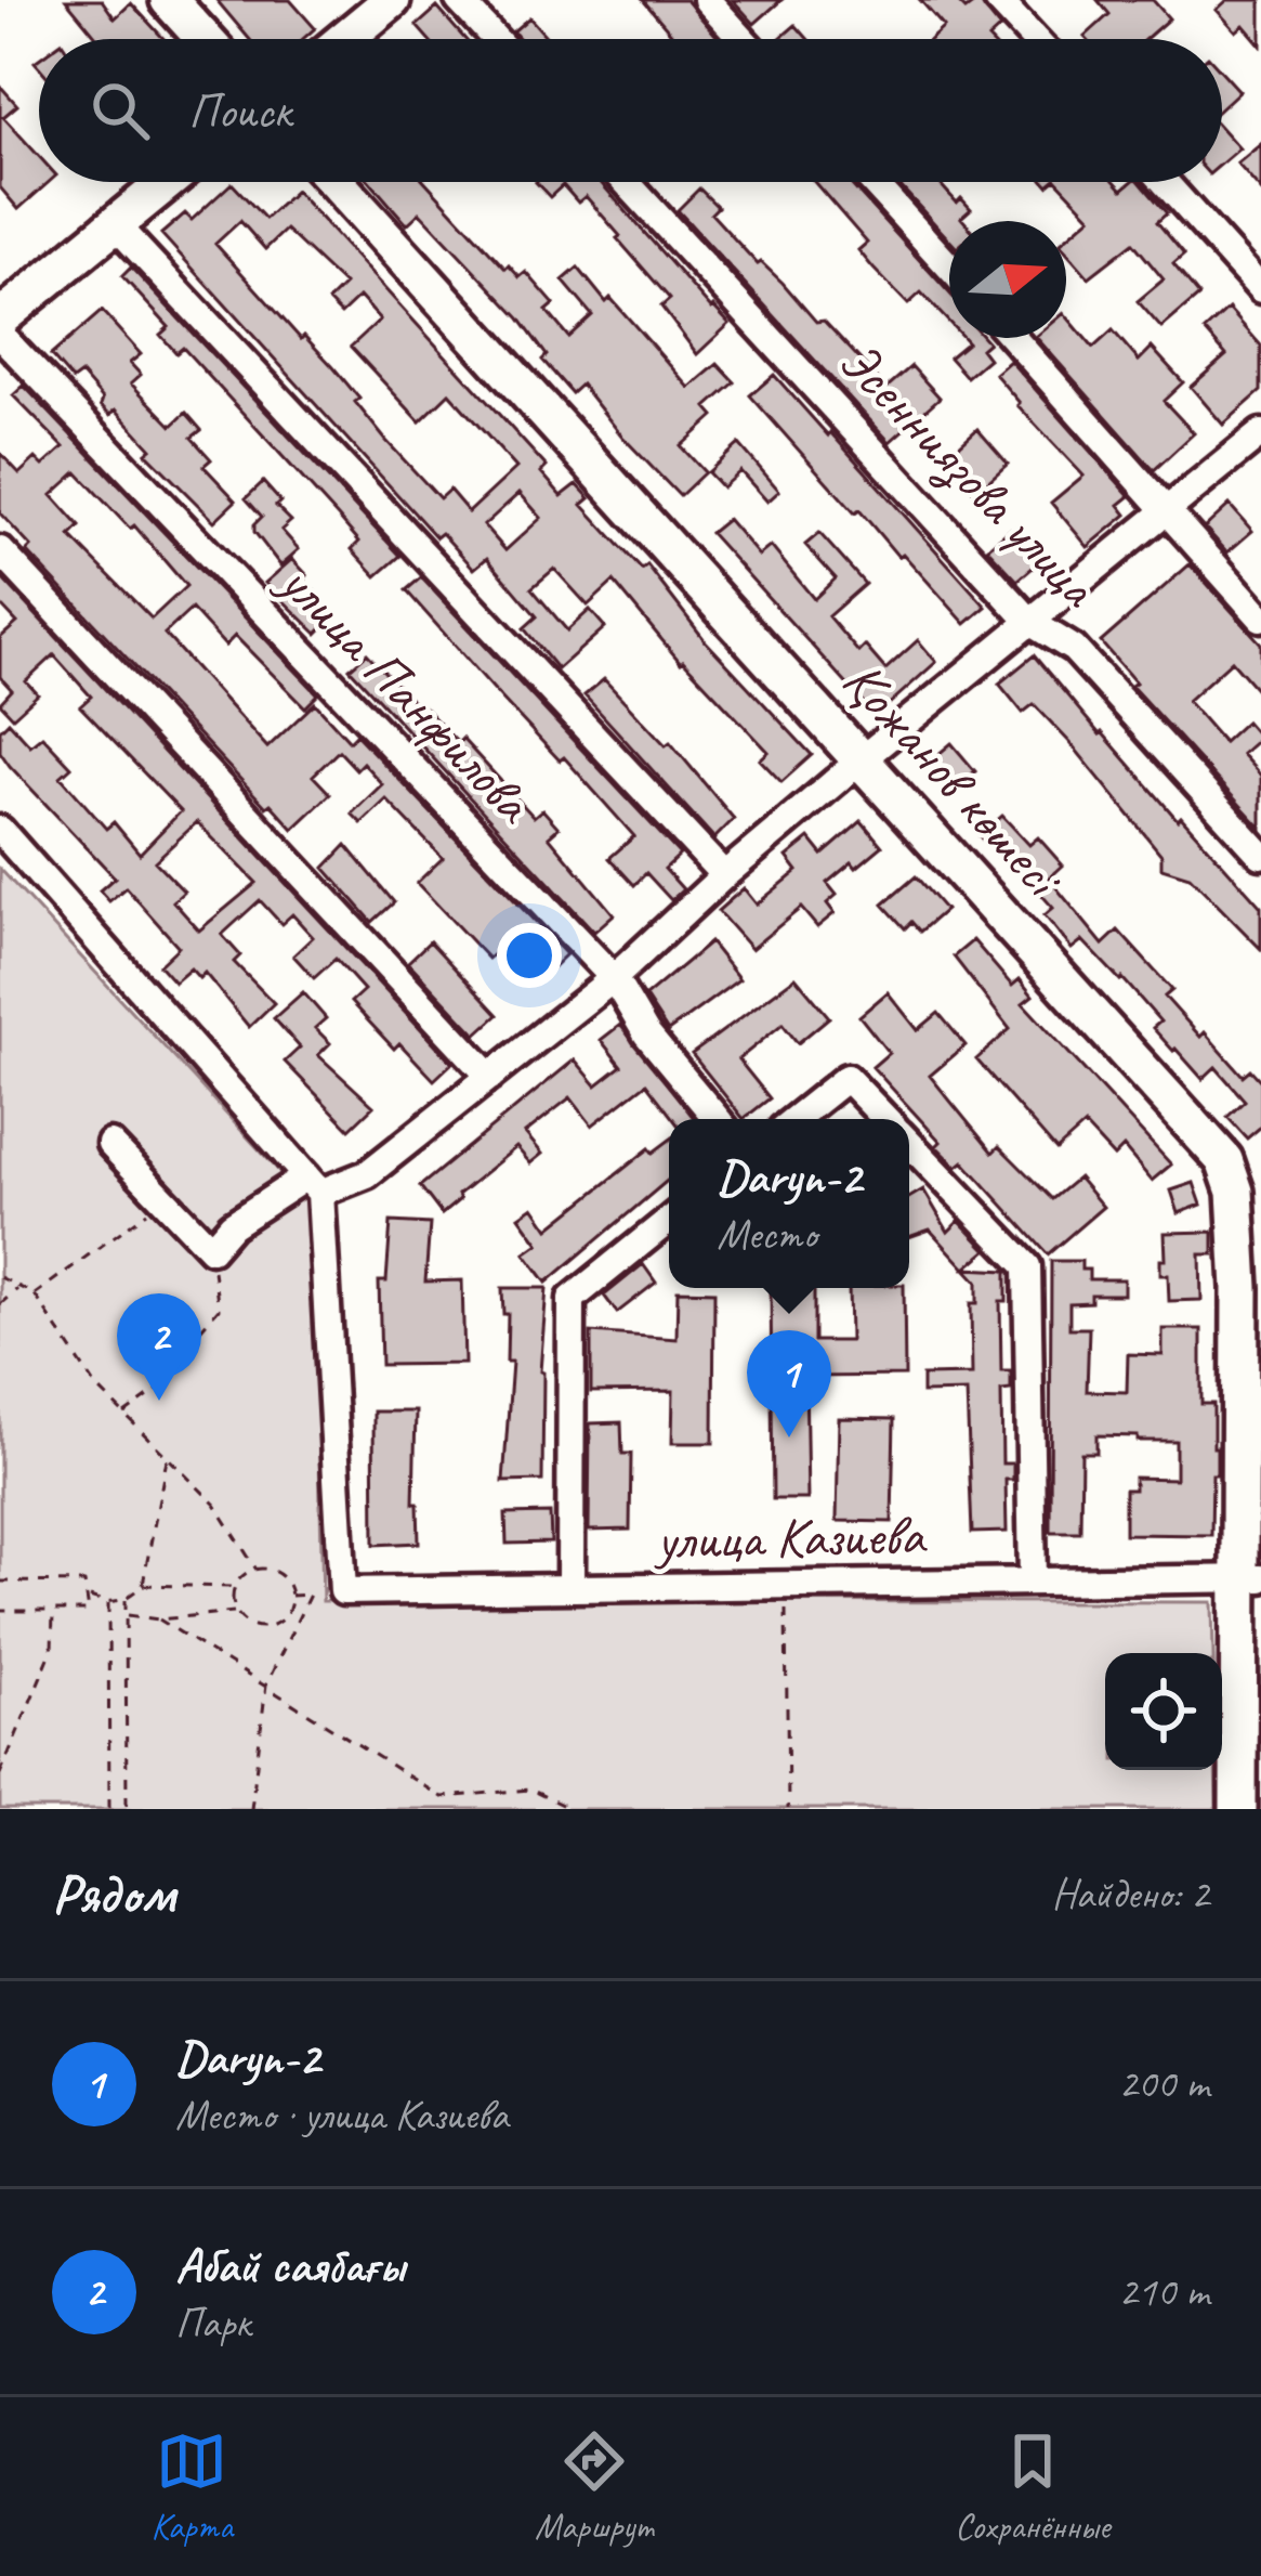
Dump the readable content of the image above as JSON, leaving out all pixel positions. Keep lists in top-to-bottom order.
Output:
{
  "streets": {
    "main road": ["Қожанов көшесі"],
    "street": ["Эсенниязова улица", "улица Панфилова", "улица Казиева"]
  },
  "crossings": [
    ["Қожанов көшесі", "улица Казиева"]
  ],
  "north": "right",
  "page": {
    "search": "Поиск",
    "popup": ["Daryn-2", "Место"],
    "pins": ["2", "1"],
    "heading": ["Рядом", "Найдено: 2"],
    "list": [
      {
        "mark": "1",
        "name": "Daryn-2",
        "note": "Место · улица Казиева",
        "value": "200 m"
      },
      {
        "mark": "2",
        "name": "Абай саябағы",
        "note": "Парк",
        "value": "210 m"
      }
    ],
    "nav": ["Карта", "Маршрут", "Сохранённые"]
  }
}
